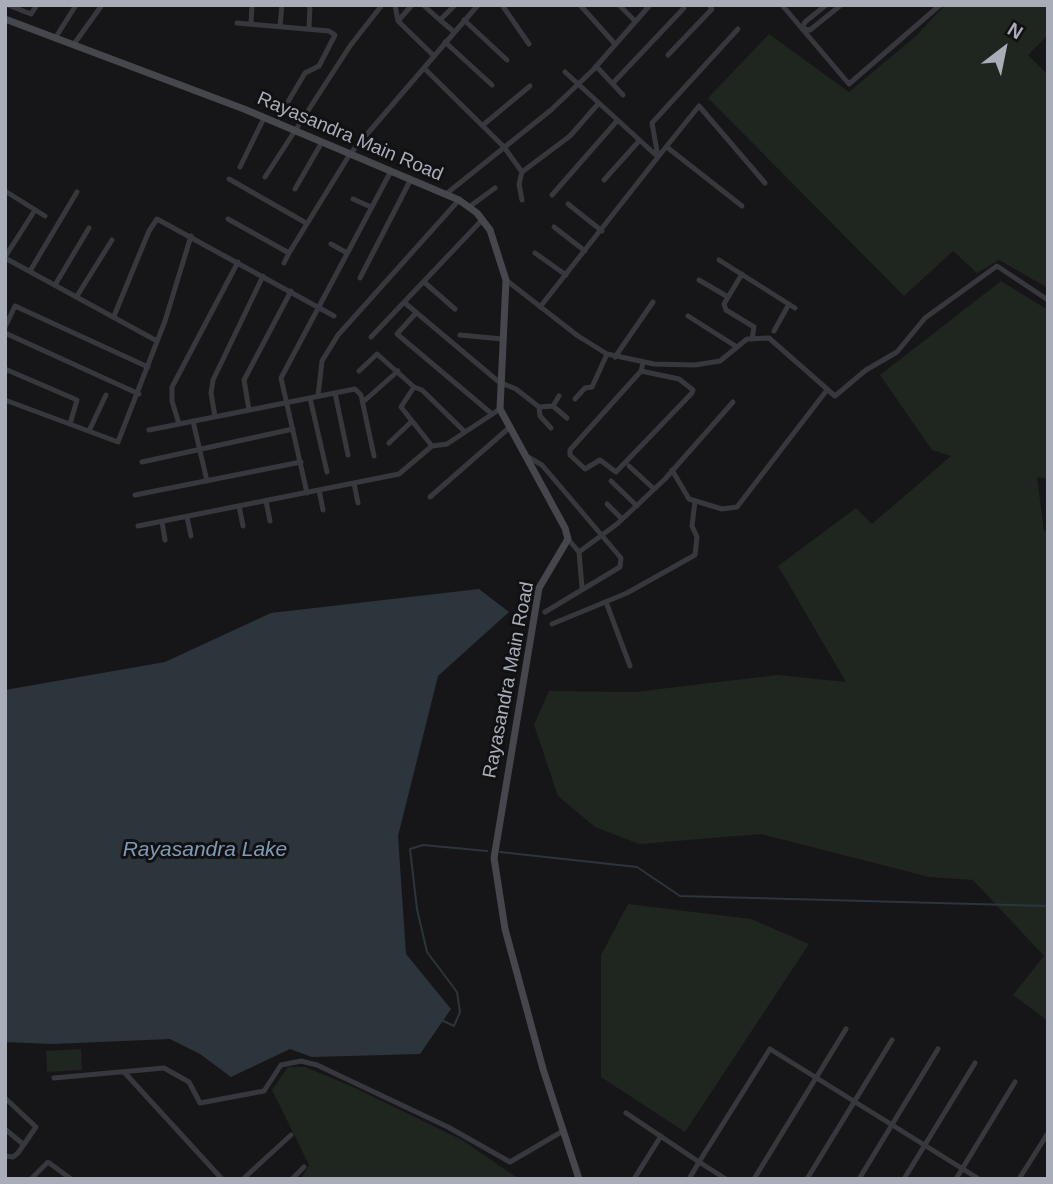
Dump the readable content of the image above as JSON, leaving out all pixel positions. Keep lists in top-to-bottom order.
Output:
{
  "streets": {
    "street": ["Rayasandra Main Road"]
  },
  "water": ["Rayasandra Lake"],
  "north": "top right"
}
